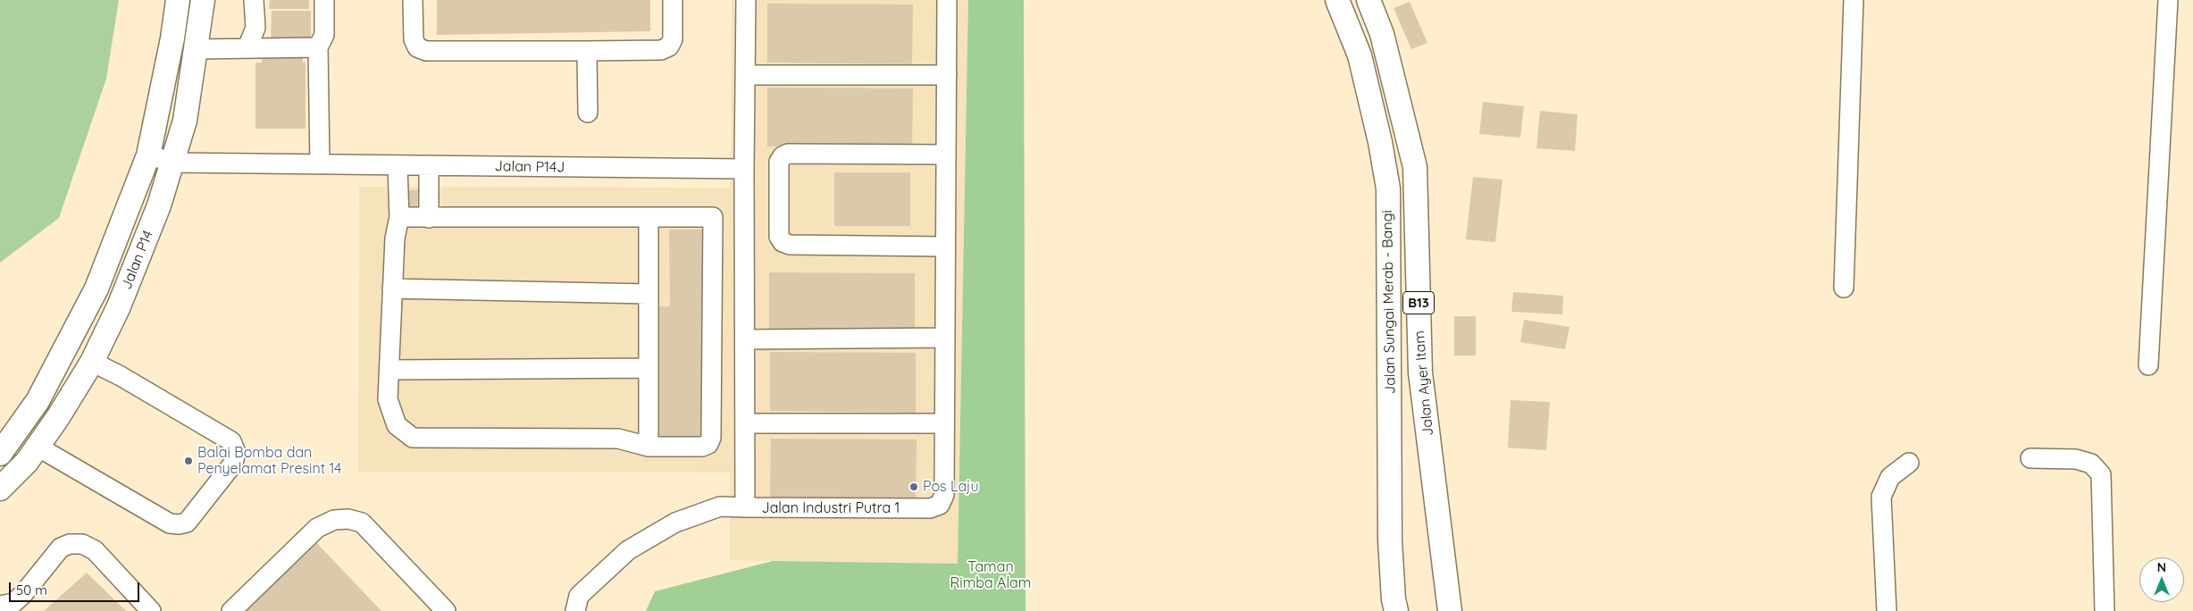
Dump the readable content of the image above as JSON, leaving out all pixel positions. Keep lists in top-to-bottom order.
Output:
{
  "streets": {
    "main road": [
      "Jalan P14",
      "Jalan Sungai Merab - Bangi",
      "B13",
      "Jalan Ayer Itam"
    ],
    "street": ["Jalan P14J", "Jalan Industri Putra 1"]
  },
  "crossings": [
    ["Jalan P14J", "Jalan P14"],
    ["Jalan P14J", "Jalan Industri Putra 1"]
  ],
  "parks": ["Taman Rimba Alam"],
  "places": ["Balai Bomba dan Penyelamat Presint 14", "Pos Laju"],
  "scale_bar": "50 m",
  "north": "top"
}
